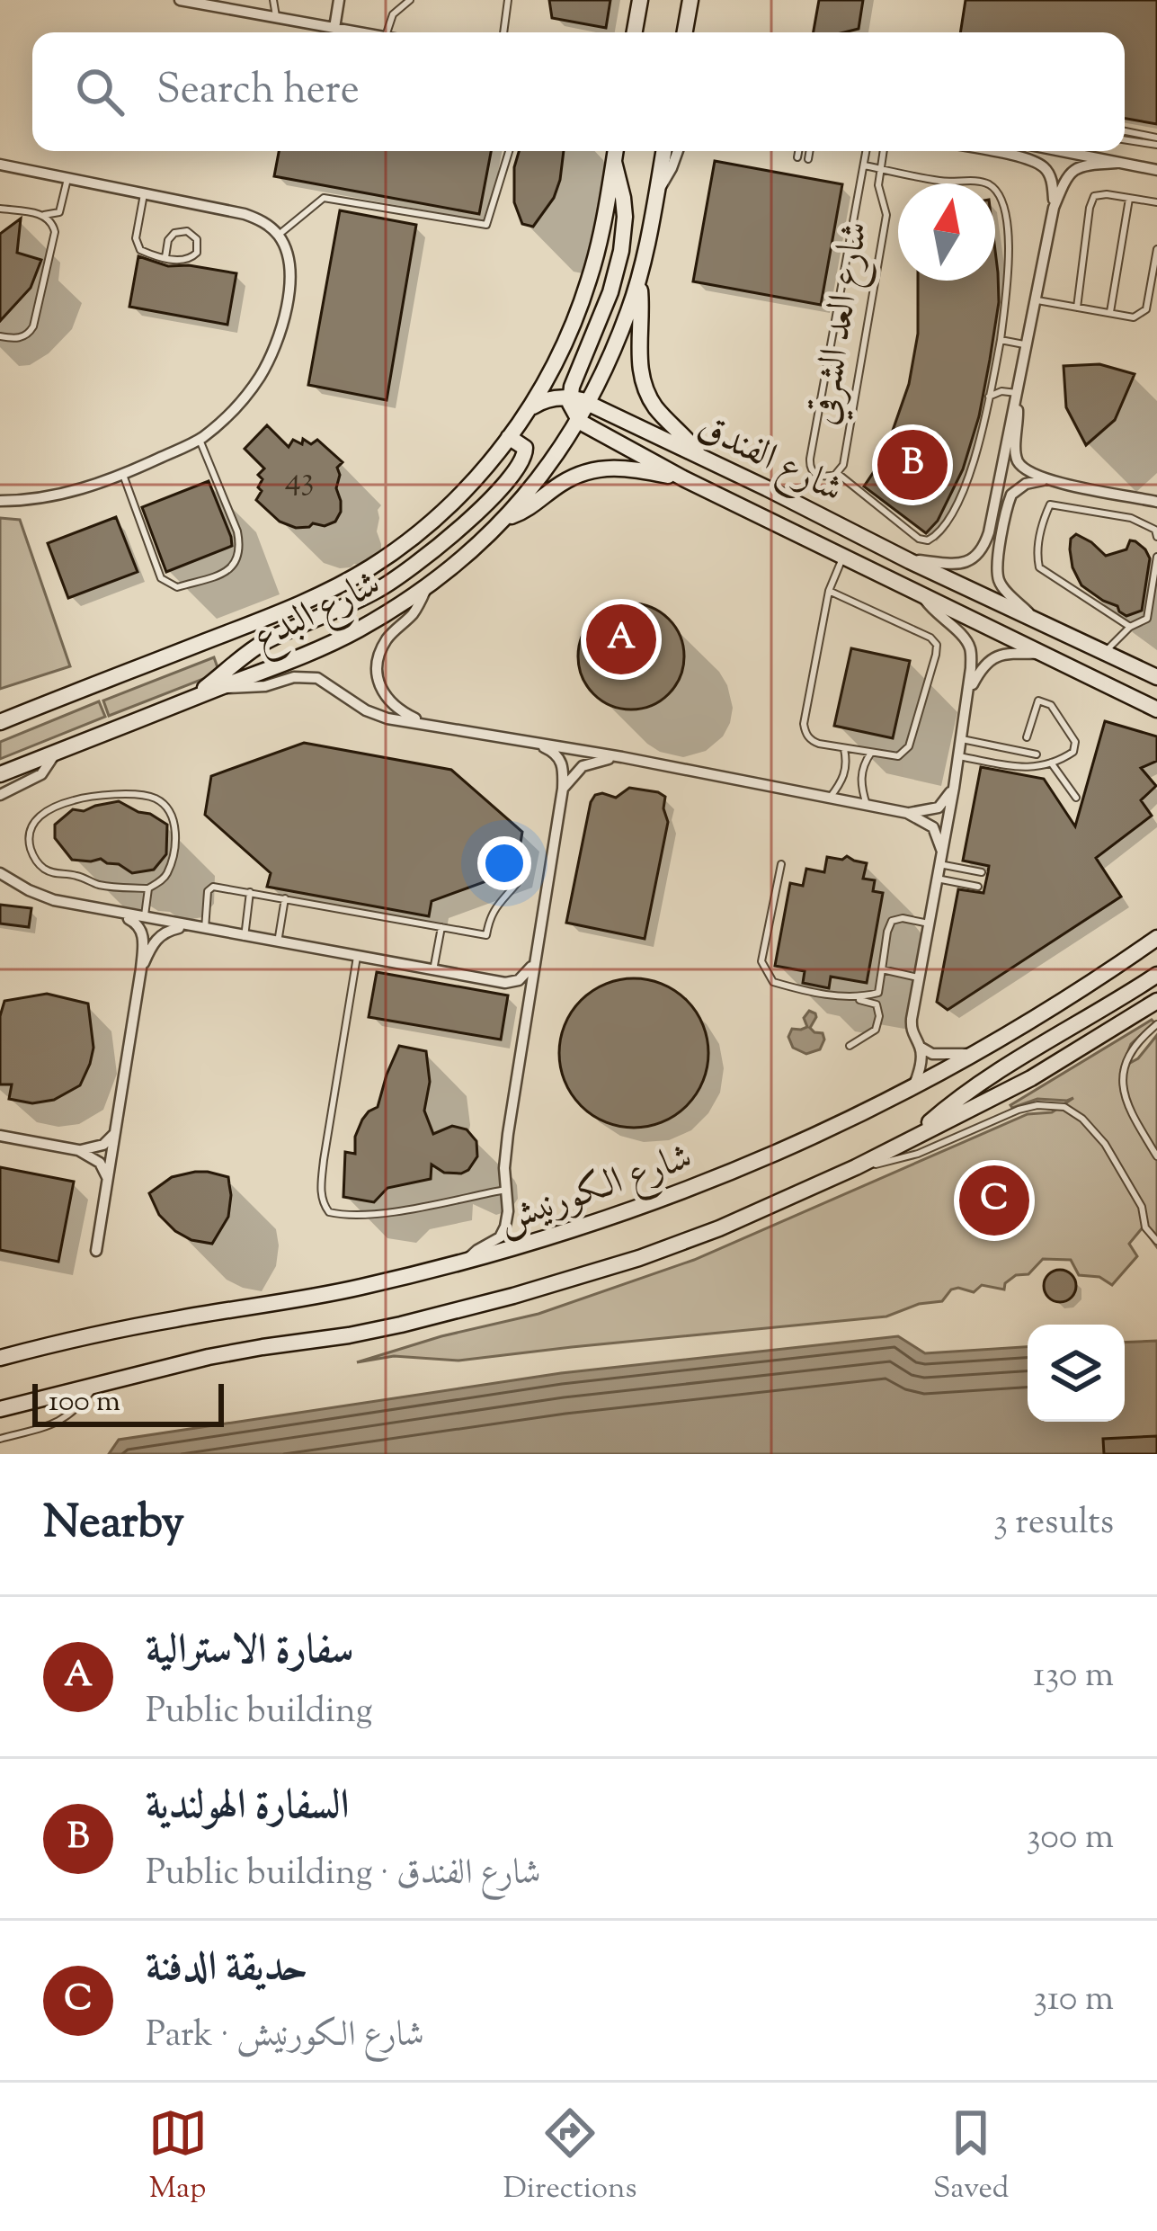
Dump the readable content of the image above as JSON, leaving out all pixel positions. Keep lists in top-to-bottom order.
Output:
{
  "streets": {
    "main road": ["شارع الفندق", "شارع البدع", "شارع الكورنيش"],
    "lane": ["شارع العد الشرقي"]
  },
  "crossings": [
    ["شارع الفندق", "شارع البدع"]
  ],
  "house_numbers": ["43"],
  "scale_bar": "100 m",
  "north": "top",
  "page": {
    "search": "Search here",
    "pins": ["B", "A", "C"],
    "scale": "100 m",
    "heading": ["Nearby", "3 results"],
    "list": [
      {
        "mark": "A",
        "name": "سفارة الاسترالية",
        "note": "Public building",
        "value": "130 m"
      },
      {
        "mark": "B",
        "name": "السفارة الهولندية",
        "note": "Public building · شارع الفندق",
        "value": "300 m"
      },
      {
        "mark": "C",
        "name": "حديقة الدفنة",
        "note": "Park · شارع الكورنيش",
        "value": "310 m"
      }
    ],
    "nav": ["Map", "Directions", "Saved"]
  }
}
